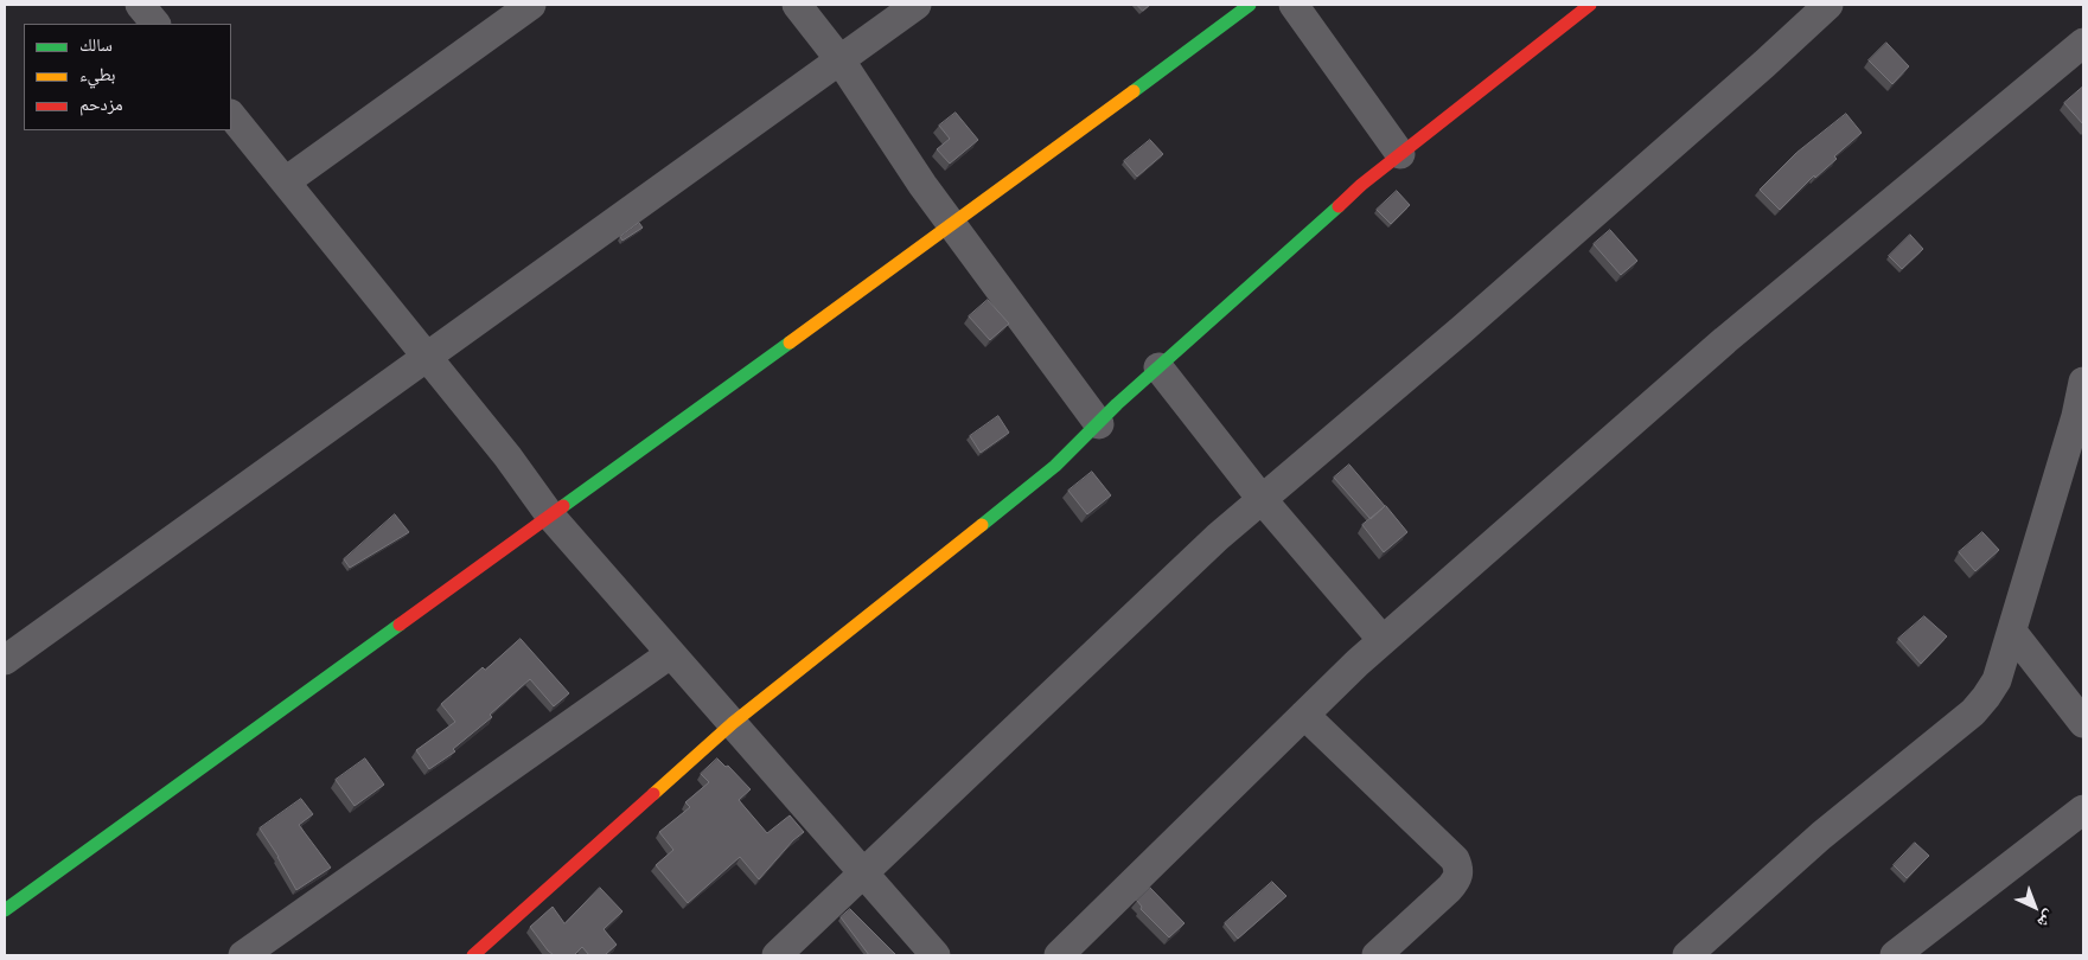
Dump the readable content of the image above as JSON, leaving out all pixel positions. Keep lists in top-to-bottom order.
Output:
{
  "legend": ["سالك", "بطيء", "مزدحم"],
  "north": "bottom right"
}
